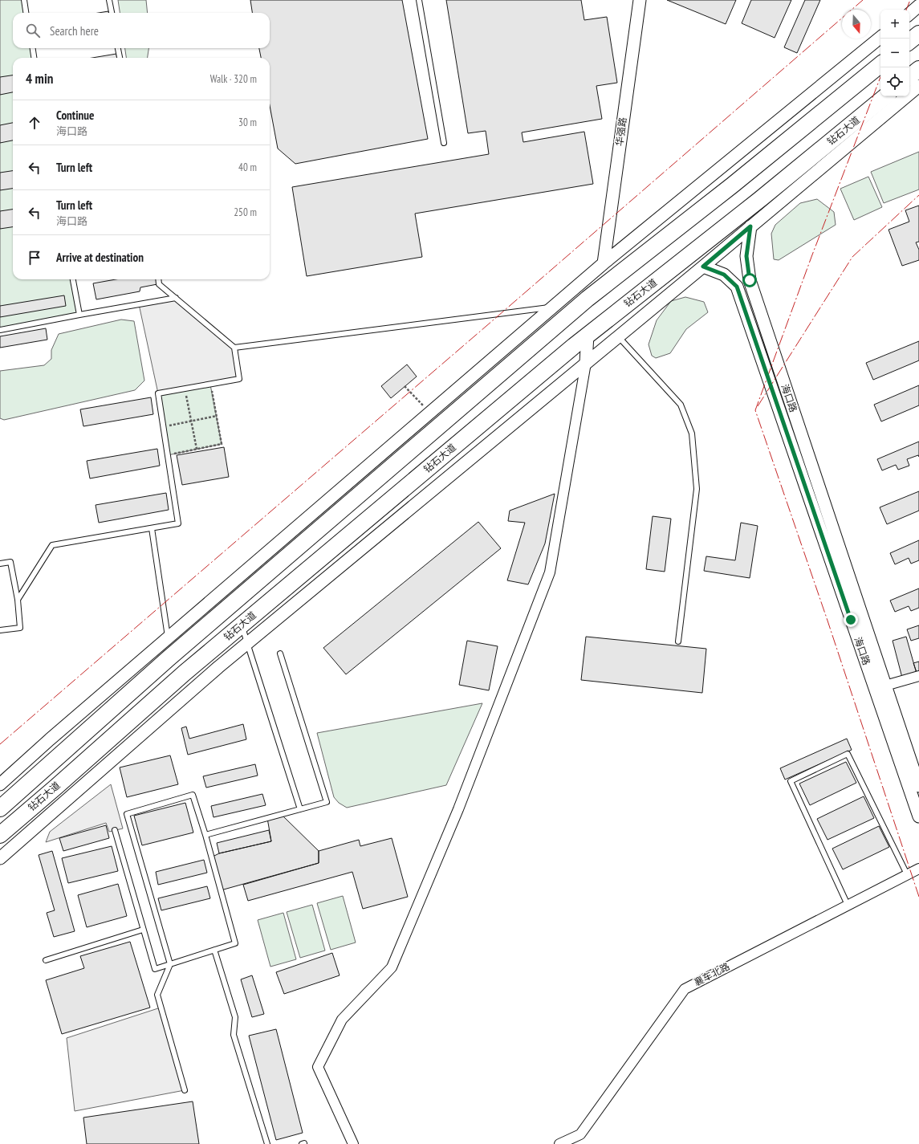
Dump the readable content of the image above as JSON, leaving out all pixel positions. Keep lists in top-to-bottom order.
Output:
{
  "streets": {
    "highway": ["钻石大道"],
    "street": ["华强路", "海口路", "襄车北路"]
  },
  "north": "bottom",
  "page": {
    "map_buttons": ["+", "−"],
    "search": "Search here",
    "heading": ["4 min", "Walk · 320 m"],
    "list": [
      ["Continue", "海口路", "30 m"],
      ["Turn left", "40 m"],
      ["Turn left", "海口路", "250 m"],
      "Arrive at destination"
    ]
  }
}
